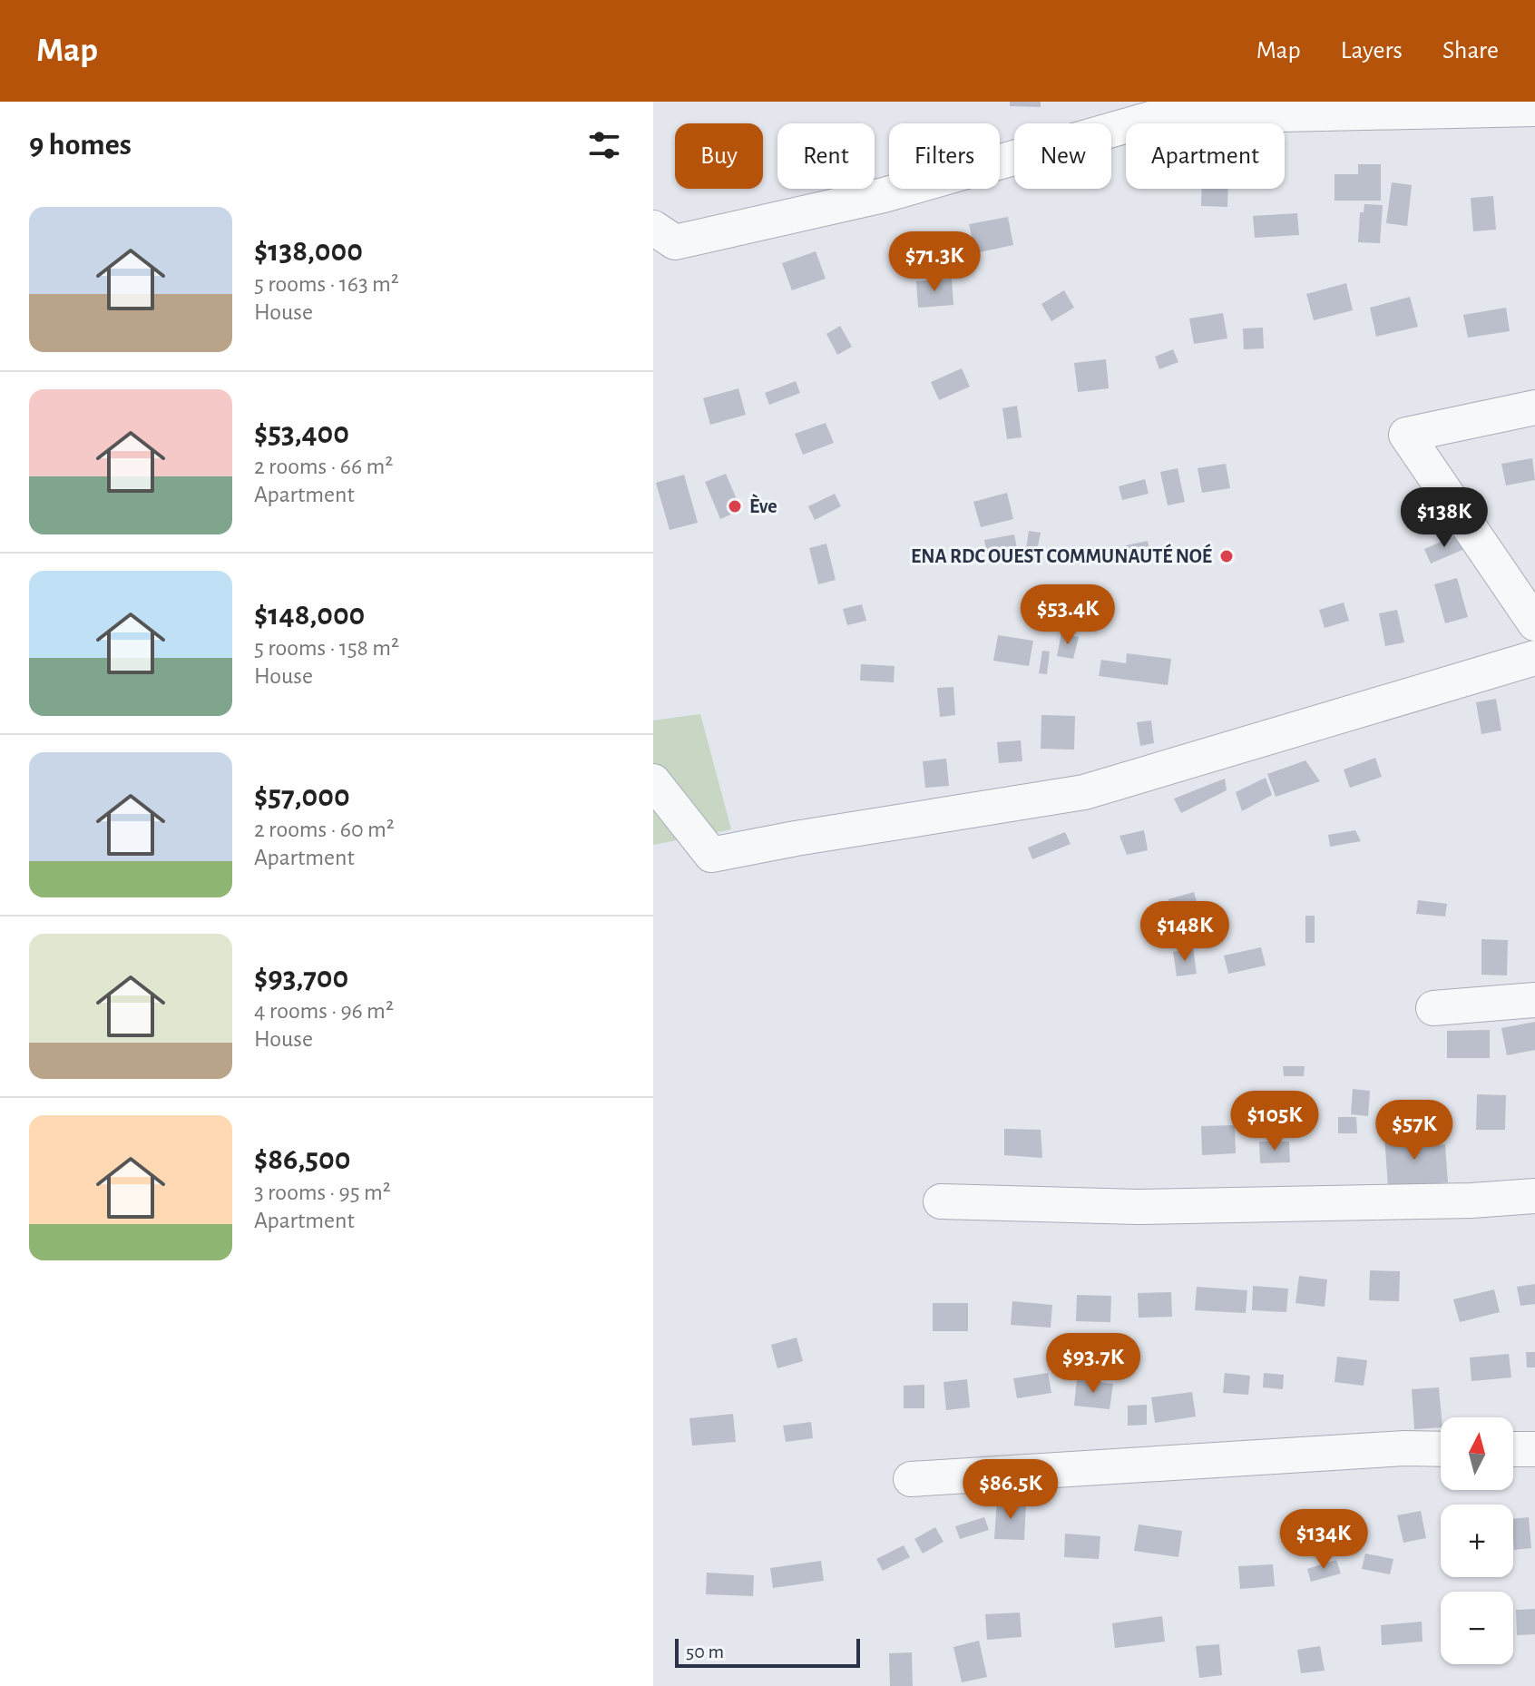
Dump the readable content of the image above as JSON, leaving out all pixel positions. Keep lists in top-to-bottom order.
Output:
{
  "places": ["Ève", "ENA RDC OUEST COMMUNAUTÉ NOÉ"],
  "scale_bar": "50 m",
  "north": "top",
  "page": {
    "header": "Map",
    "nav": ["Map", "Layers", "Share"],
    "heading": "9 homes",
    "chip": [
      "Buy",
      "Rent",
      "Filters",
      "New",
      "Apartment"
    ],
    "list": [
      {
        "name": "$138,000",
        "note": "5 rooms · 163 m² · House"
      },
      {
        "name": "$53,400",
        "note": "2 rooms · 66 m² · Apartment"
      },
      {
        "name": "$148,000",
        "note": "5 rooms · 158 m² · House"
      },
      {
        "name": "$57,000",
        "note": "2 rooms · 60 m² · Apartment"
      },
      {
        "name": "$93,700",
        "note": "4 rooms · 96 m² · House"
      },
      {
        "name": "$86,500",
        "note": "3 rooms · 95 m² · Apartment"
      }
    ],
    "price": [
      "$71.3K",
      "$138K",
      "$53.4K",
      "$148K",
      "$105K",
      "$57K",
      "$93.7K",
      "$86.5K",
      "$134K"
    ],
    "map_buttons": ["+", "−"],
    "scale": "50 m"
  }
}
